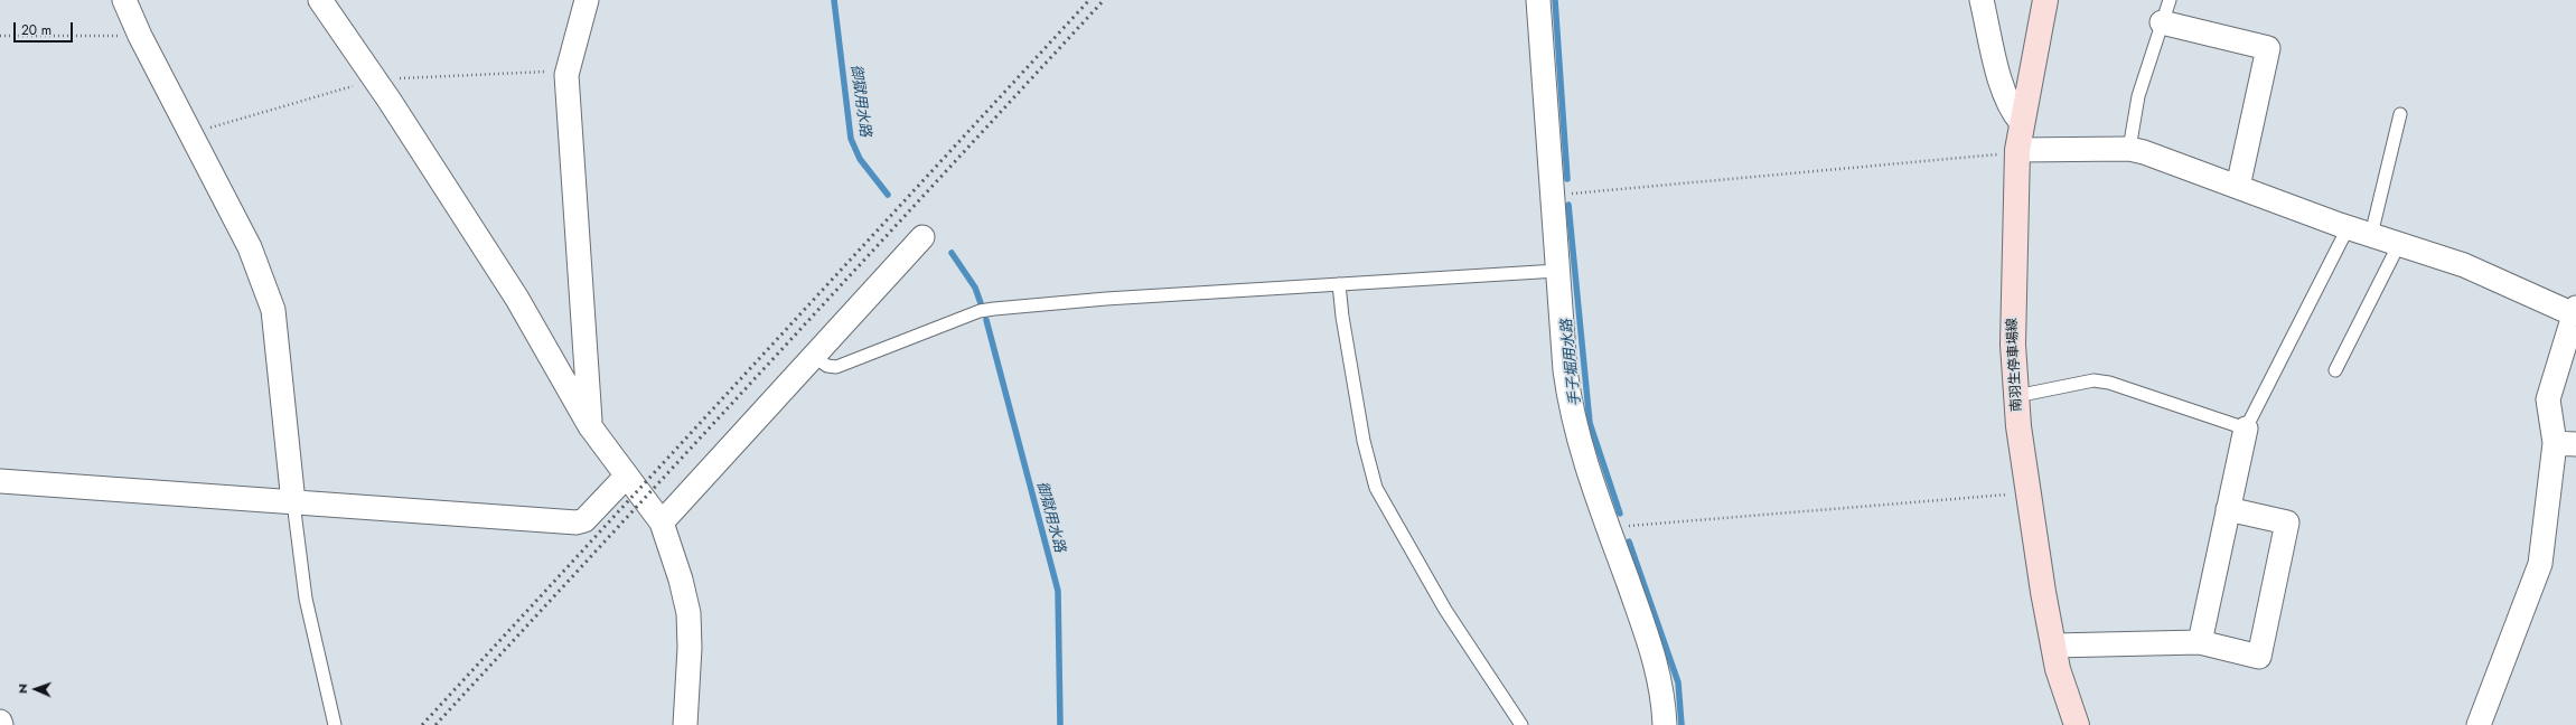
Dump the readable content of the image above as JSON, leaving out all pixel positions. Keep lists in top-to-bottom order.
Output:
{
  "streets": {
    "main road": ["南羽生停車場線"]
  },
  "water": ["御獄用水路", "手子堀用水路"],
  "scale_bar": "20 m",
  "north": "left"
}
